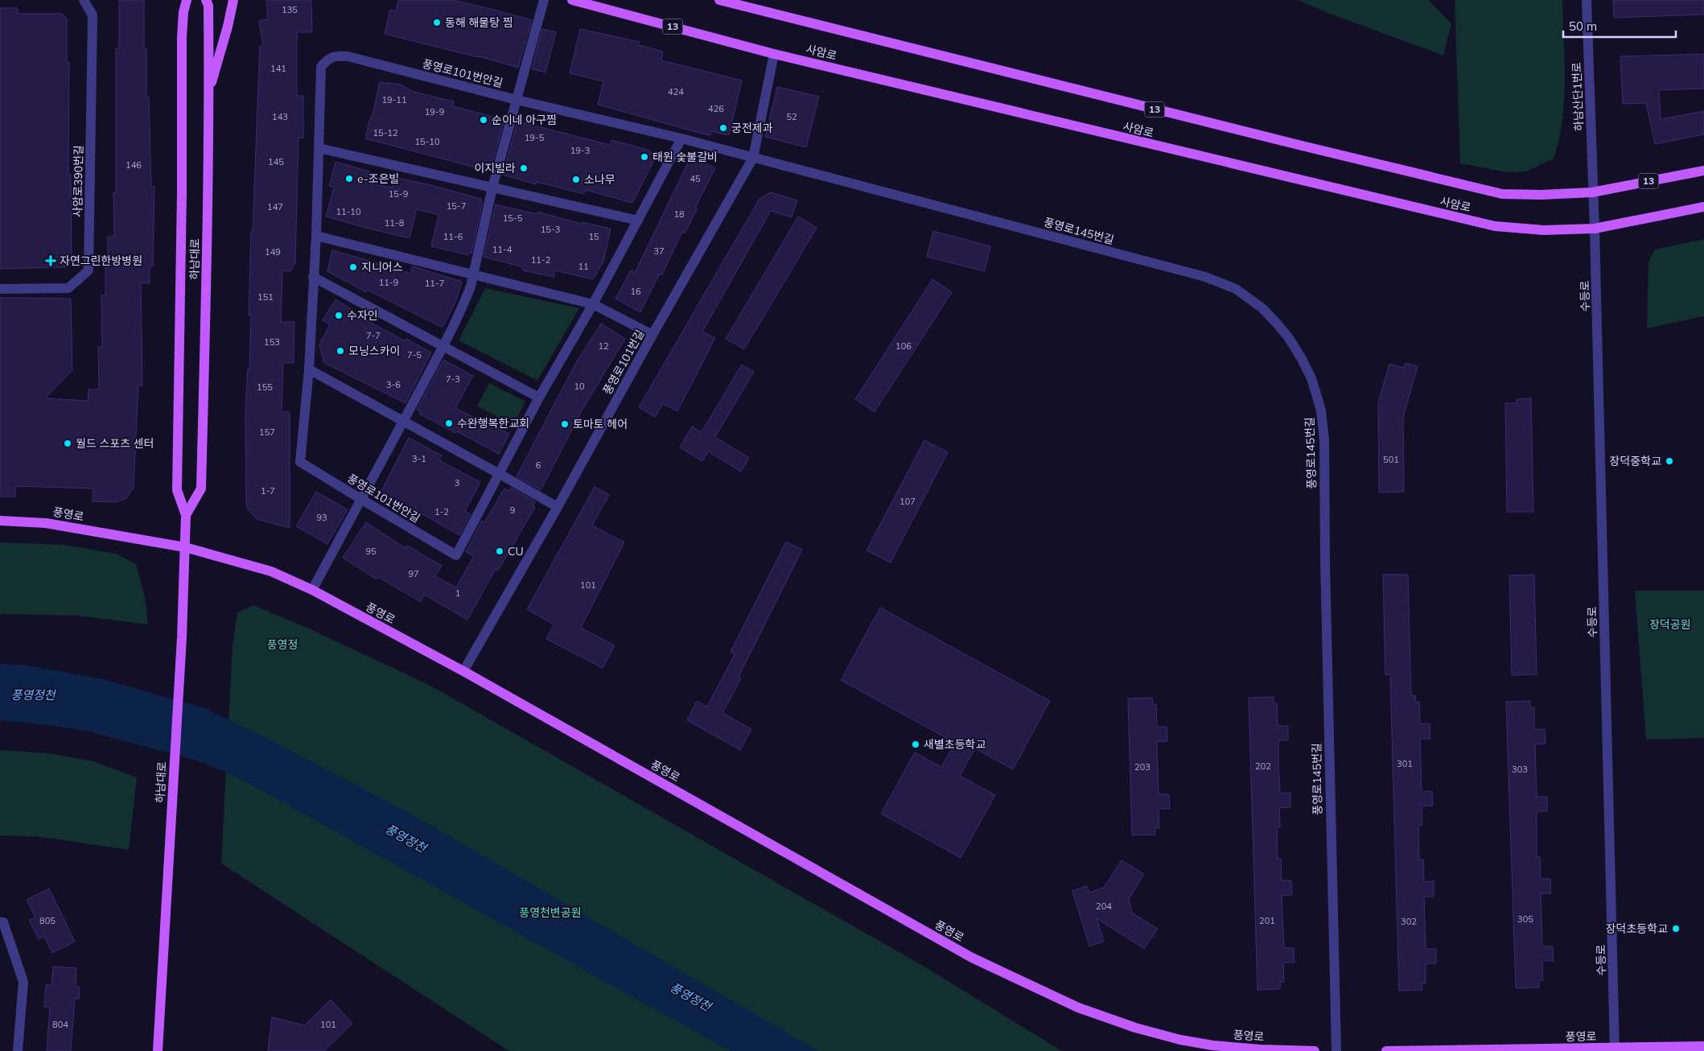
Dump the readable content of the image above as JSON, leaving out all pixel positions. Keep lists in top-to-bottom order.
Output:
{
  "streets": {
    "main road": [
      "13",
      "사암로",
      "하남대로",
      "풍영로"
    ],
    "street": [
      "풍영로101번안길",
      "하남산단1번로",
      "사암로390번길",
      "풍영로145번길",
      "수등로",
      "풍영로101번길"
    ]
  },
  "crossings": [
    ["사암로", "하남산단1번로"],
    ["사암로", "수등로"],
    ["사암로", "풍영로101번길"],
    ["풍영로101번안길", "풍영로145번길"],
    ["풍영로101번안길", "풍영로101번길"],
    ["하남산단1번로", "수등로"],
    ["풍영로145번길", "풍영로101번길"],
    ["하남대로", "풍영로"],
    ["수등로", "풍영로"],
    ["풍영로101번길", "풍영로"]
  ],
  "water": ["풍영정천"],
  "parks": ["장덕공원", "풍영정", "풍영천변공원"],
  "places": {
    "other": [
      "동해 해물탕 찜",
      "순이네 아구찜",
      "궁전제과",
      "태원 숯불갈비",
      "이지빌라",
      "e-조은빌",
      "소나무",
      "지니어스",
      "수자인",
      "모닝스카이",
      "수완행복한교회",
      "토마토 헤어",
      "월드 스포츠 센터",
      "장덕중학교",
      "CU",
      "새별초등학교",
      "장덕초등학교"
    ],
    "health": ["자연그린한방병원"]
  },
  "house_numbers": [
    "135",
    "141",
    "424",
    "19-11",
    "426",
    "19-9",
    "143",
    "52",
    "15-12",
    "19-5",
    "15-10",
    "19-3",
    "145",
    "146",
    "45",
    "15-9",
    "15-7",
    "147",
    "11-10",
    "18",
    "15-5",
    "11-8",
    "15-3",
    "11-6",
    "15",
    "11-4",
    "37",
    "149",
    "11-2",
    "11",
    "11-9",
    "11-7",
    "16",
    "151",
    "7-7",
    "153",
    "12",
    "106",
    "7-5",
    "7-3",
    "3-6",
    "10",
    "155",
    "157",
    "3-1",
    "501",
    "6",
    "3",
    "1-7",
    "107",
    "9",
    "1-2",
    "93",
    "95",
    "97",
    "101",
    "1",
    "301",
    "202",
    "203",
    "303",
    "204",
    "305",
    "805",
    "201",
    "302",
    "804",
    "101"
  ],
  "scale_bar": "50 m"
}
